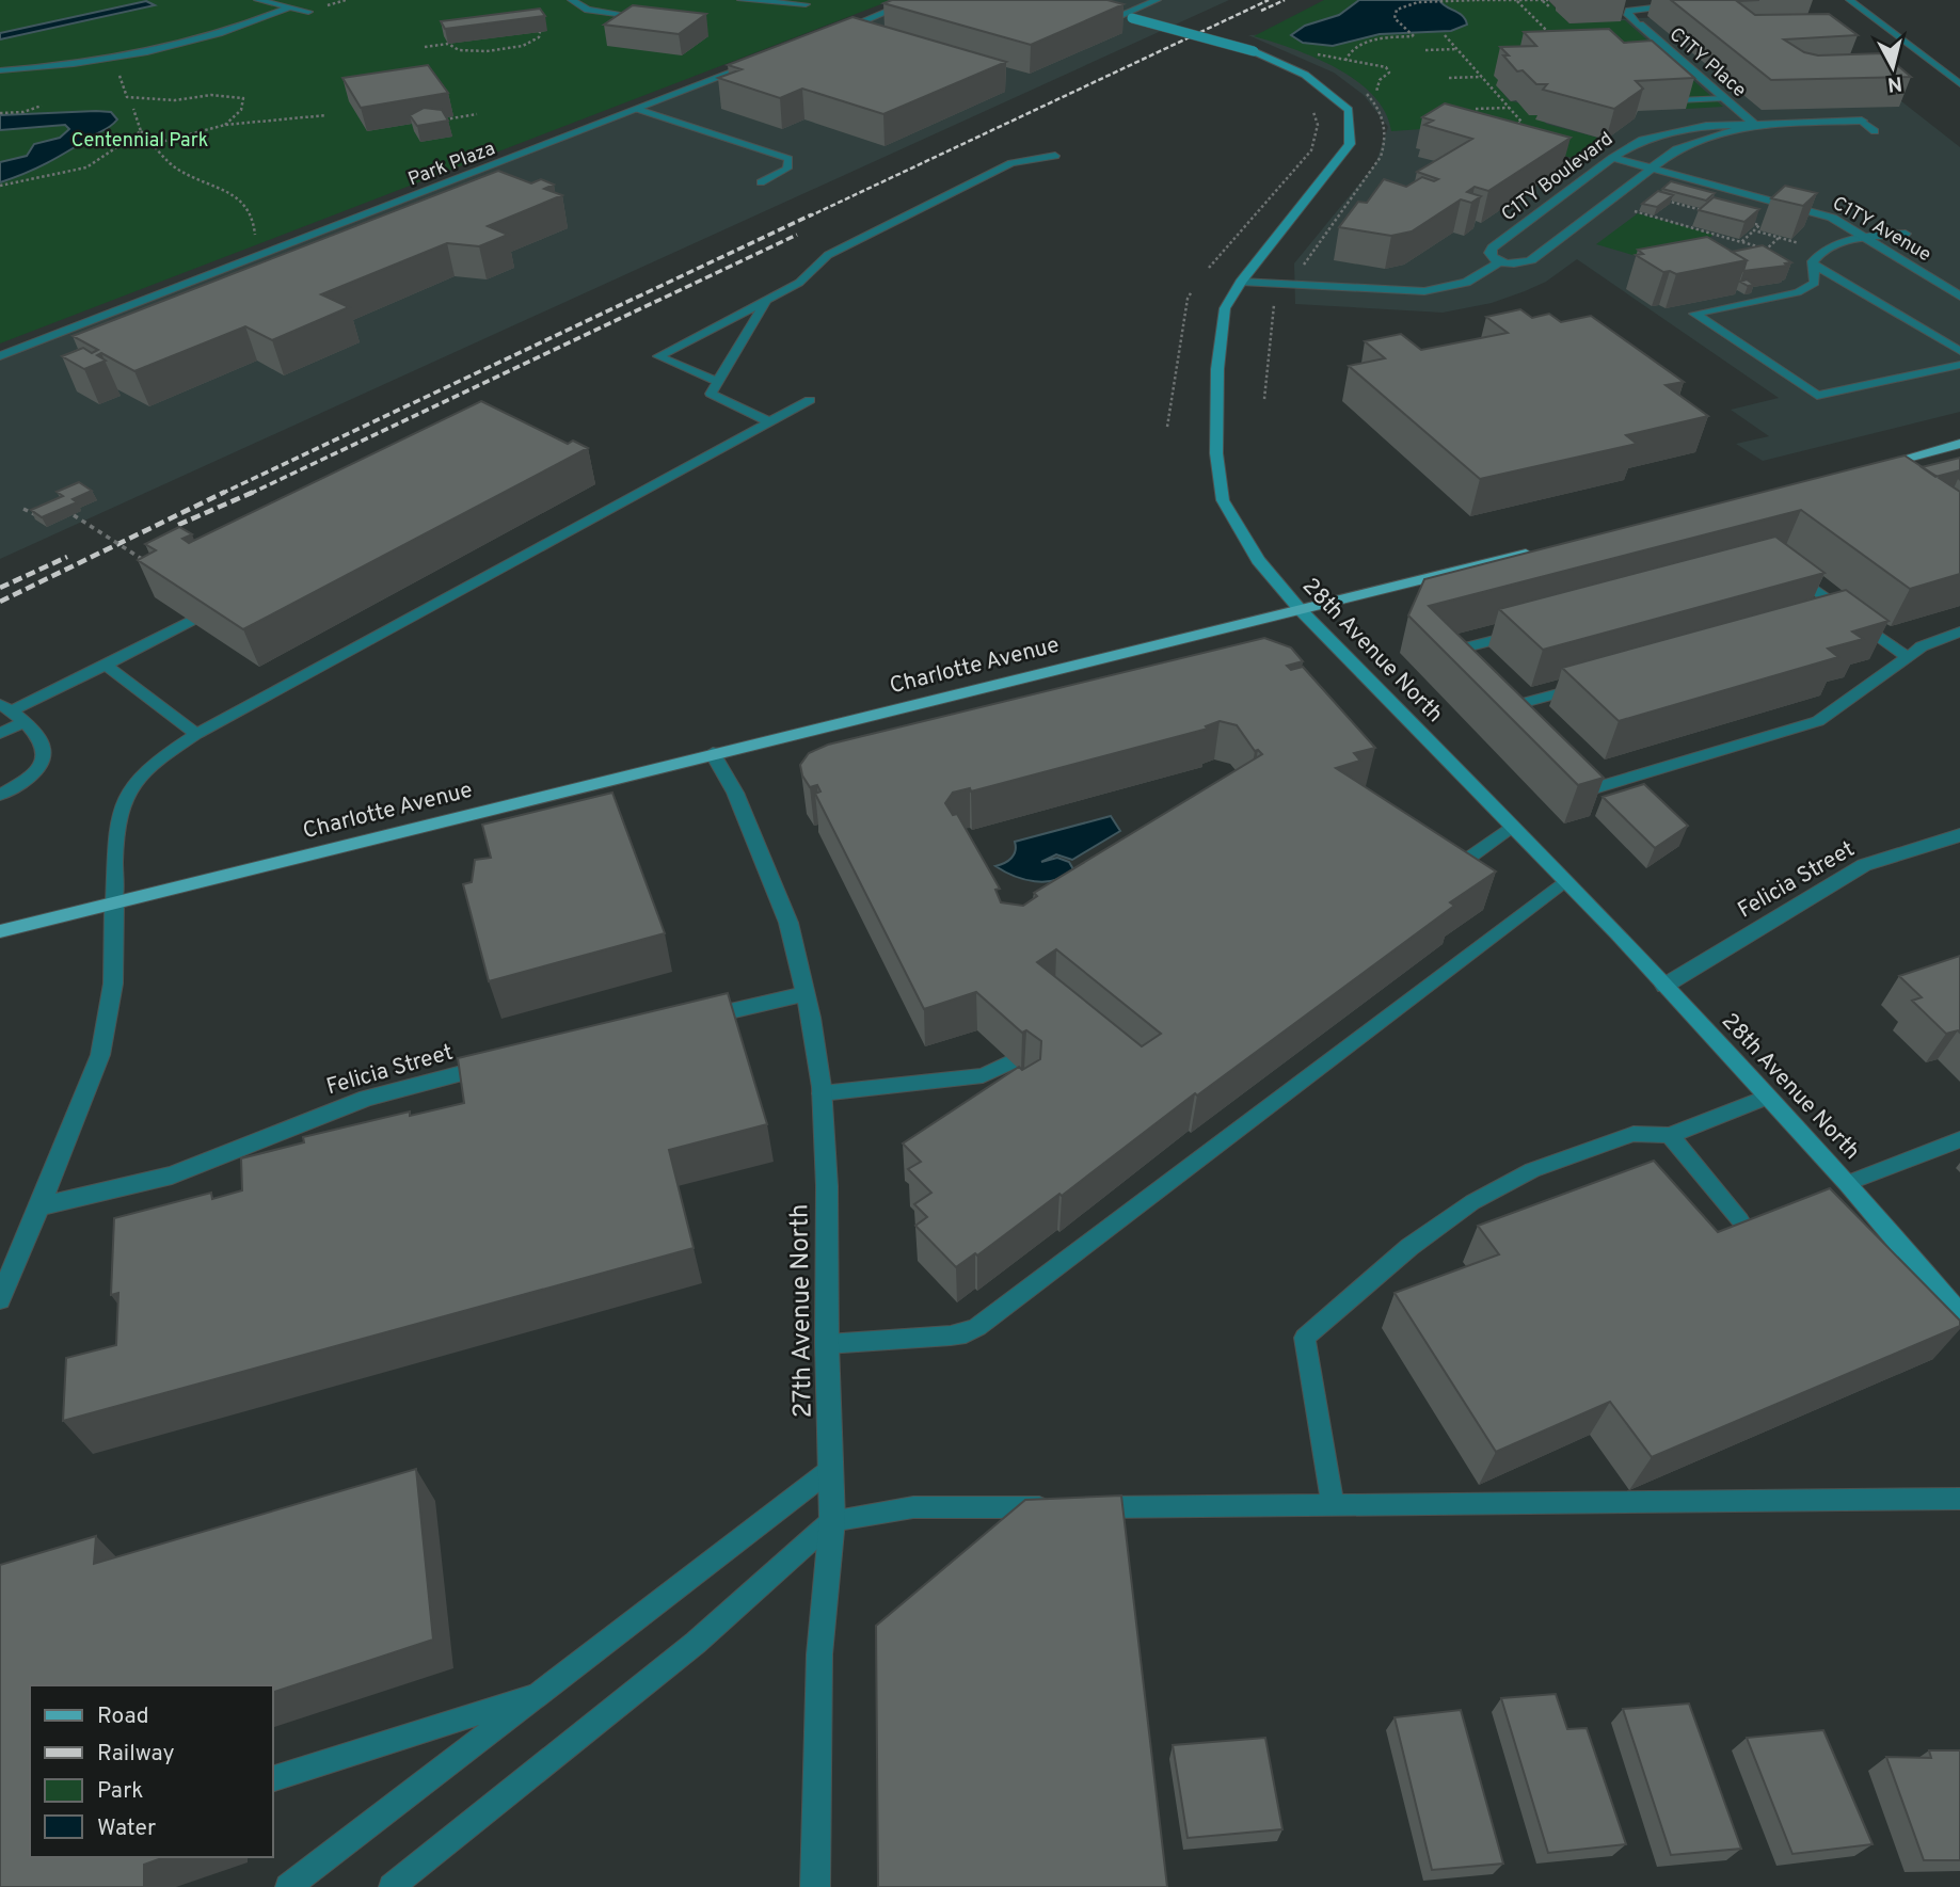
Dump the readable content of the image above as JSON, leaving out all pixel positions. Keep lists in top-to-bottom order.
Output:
{
  "streets": {
    "main road": ["28th Avenue North", "Charlotte Avenue"],
    "street": [
      "C1TY Place",
      "Park Plaza",
      "C1TY Boulevard",
      "C1TY Avenue",
      "Felicia Street",
      "27th Avenue North"
    ]
  },
  "crossings": [
    ["C1TY Place", "C1TY Boulevard"],
    ["C1TY Boulevard", "C1TY Avenue"],
    ["C1TY Boulevard", "28th Avenue North"],
    ["28th Avenue North", "Charlotte Avenue"],
    ["28th Avenue North", "Felicia Street"],
    ["Charlotte Avenue", "27th Avenue North"]
  ],
  "parks": ["Centennial Park"],
  "legend": [
    "Road",
    "Railway",
    "Park",
    "Water"
  ],
  "north": "bottom"
}
